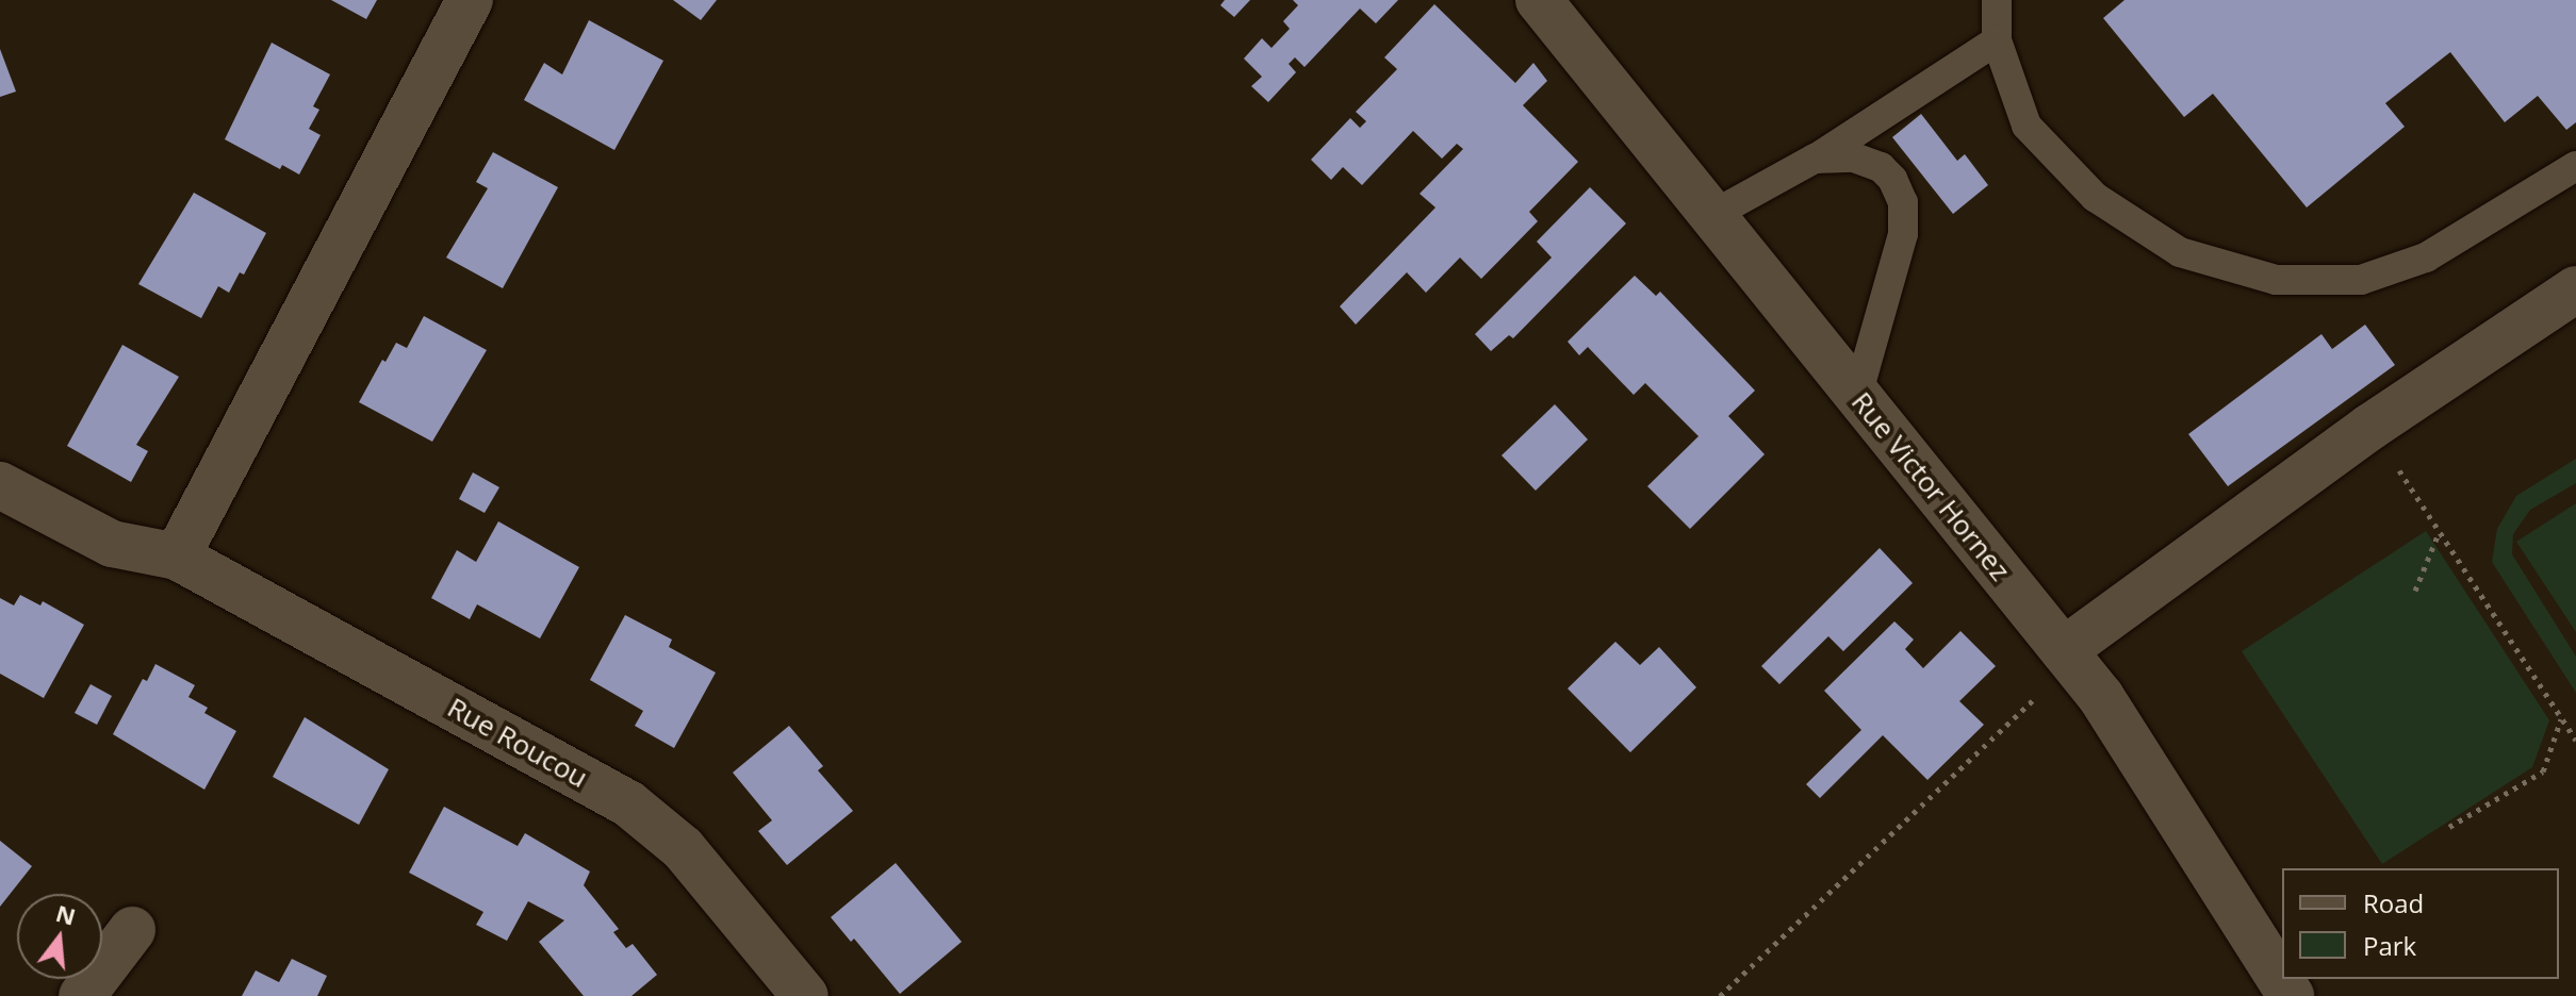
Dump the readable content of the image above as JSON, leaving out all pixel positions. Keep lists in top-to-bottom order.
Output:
{
  "streets": {
    "street": ["Rue Victor Hornez", "Rue Roucou"]
  },
  "legend": ["Road", "Park"],
  "north": "top"
}
